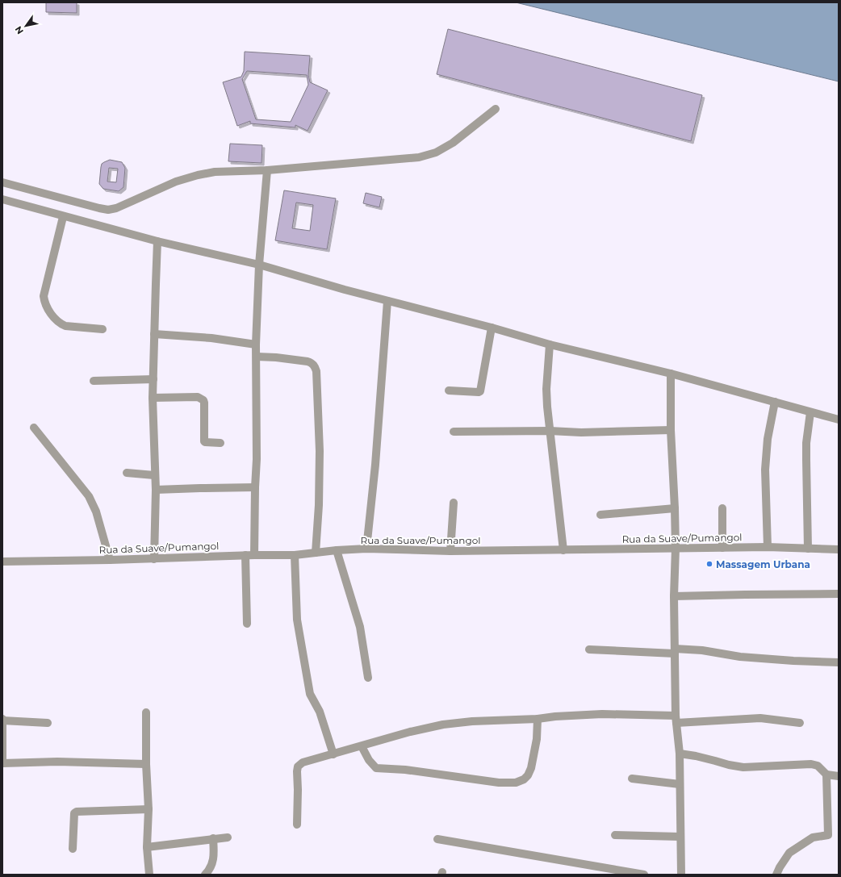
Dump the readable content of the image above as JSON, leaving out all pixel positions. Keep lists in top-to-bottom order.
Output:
{
  "streets": {
    "street": ["Rua da Suave/Pumangol"]
  },
  "places": ["Massagem Urbana"],
  "north": "bottom left"
}
